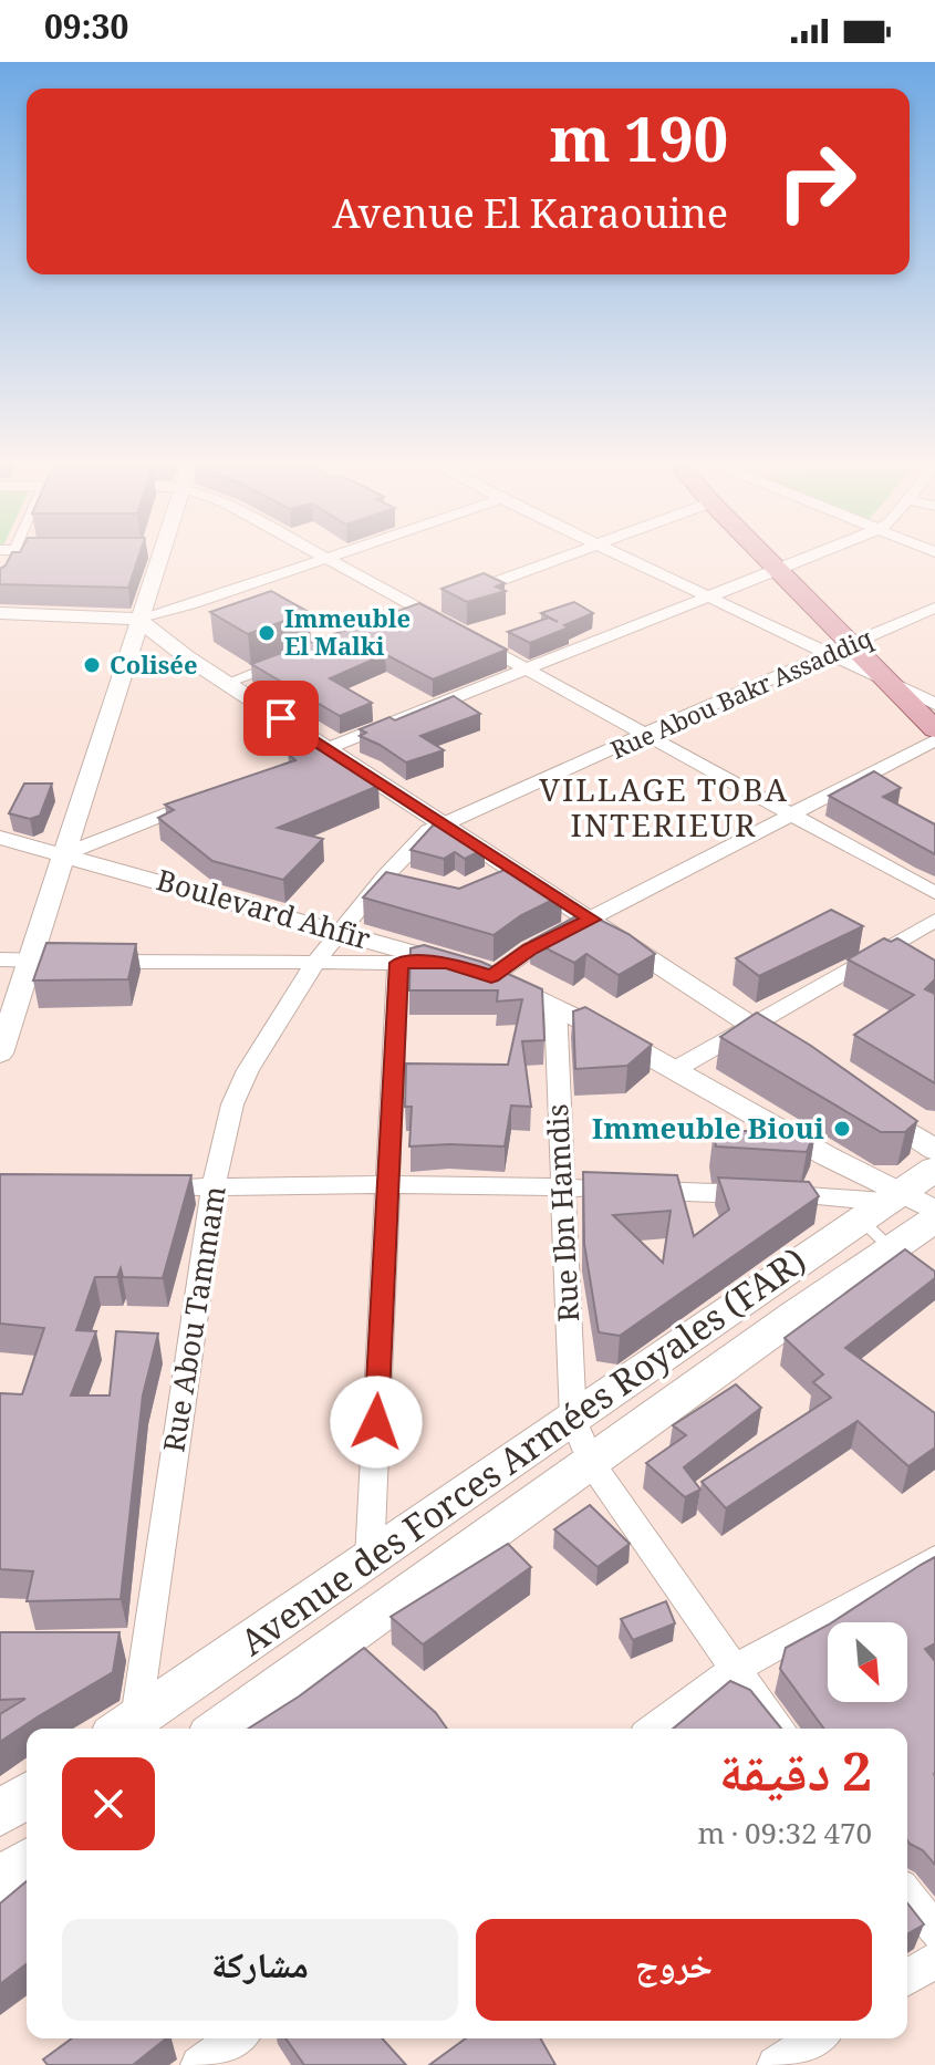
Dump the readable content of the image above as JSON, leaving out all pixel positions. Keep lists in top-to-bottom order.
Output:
{
  "streets": {
    "main road": ["Avenue des Forces Armées Royales (FAR)"],
    "street": [
      "Rue Abou Bakr Assaddiq",
      "Boulevard Ahfir",
      "Rue Ibn Hamdis",
      "Rue Abou Tammam"
    ]
  },
  "crossings": [
    ["Rue Abou Bakr Assaddiq", "Boulevard Ahfir"],
    ["Rue Abou Bakr Assaddiq", "Rue Abou Tammam"],
    ["Boulevard Ahfir", "Rue Ibn Hamdis"],
    ["Boulevard Ahfir", "Rue Abou Tammam"],
    ["Boulevard Ahfir", "Avenue des Forces Armées Royales (FAR)"],
    ["Rue Ibn Hamdis", "Avenue des Forces Armées Royales (FAR)"]
  ],
  "districts": ["VILLAGE TOBA INTERIEUR"],
  "places": ["Immeuble El Malki", "Colisée", "Immeuble Bioui"],
  "north": "bottom right",
  "page": {
    "status": "09:30",
    "turn": ["190 m", "Avenue El Karaouine"],
    "heading": ["2 دقيقة", "470 m · 09:32"],
    "buttons": ["خروج", "مشاركة"]
  }
}
